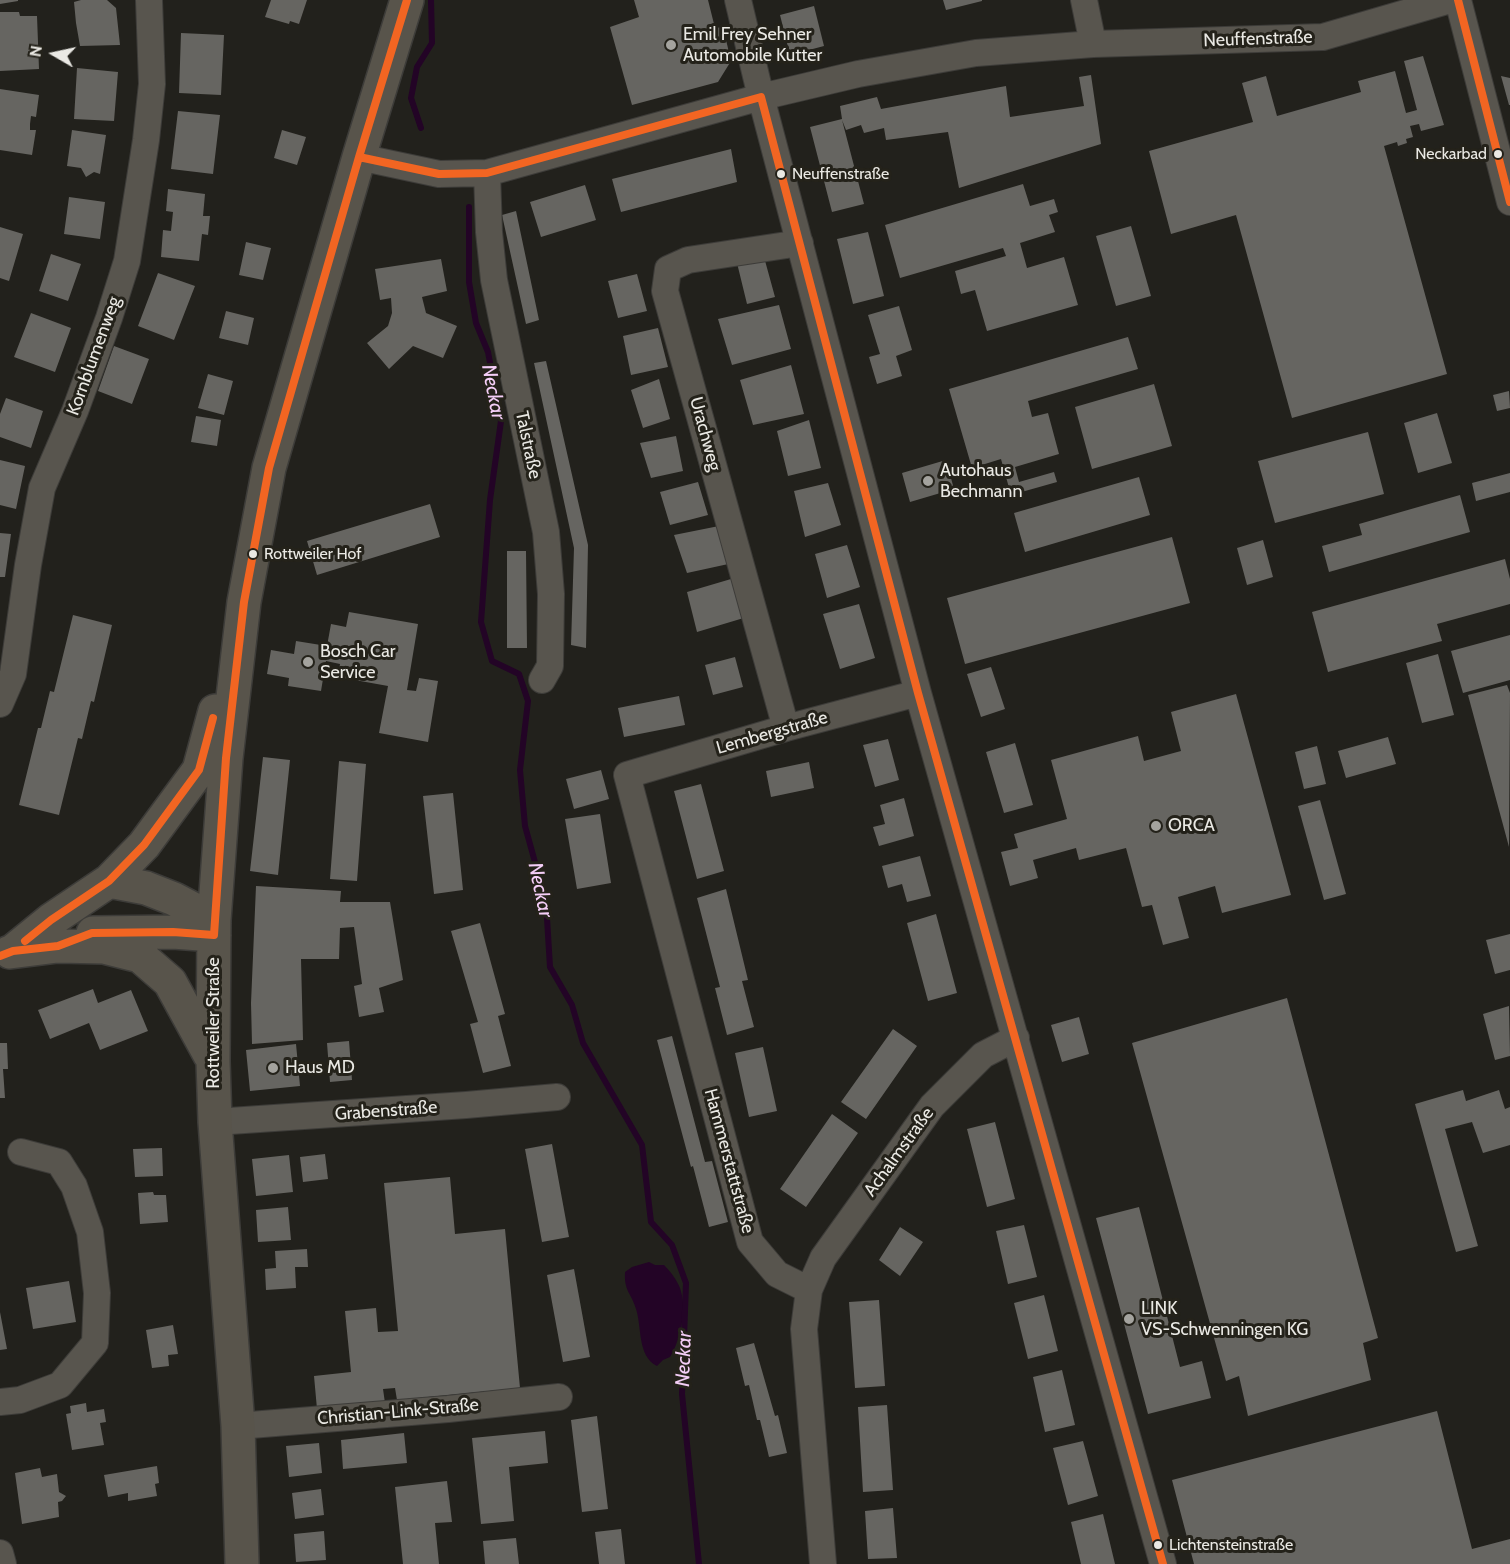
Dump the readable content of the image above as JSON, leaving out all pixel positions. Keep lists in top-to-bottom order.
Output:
{
  "streets": {
    "main road": ["Rottweiler Straße"],
    "street": [
      "Neuffenstraße",
      "Kornblumenweg",
      "Urachweg",
      "Talstraße",
      "Lembergstraße",
      "Grabenstraße",
      "Achalmstraße",
      "Hammerstattstraße",
      "Christian-Link-Straße"
    ]
  },
  "crossings": [
    ["Neuffenstraße", "Talstraße"],
    ["Neuffenstraße", "Rottweiler Straße"],
    ["Urachweg", "Lembergstraße"],
    ["Lembergstraße", "Hammerstattstraße"],
    ["Rottweiler Straße", "Grabenstraße"],
    ["Rottweiler Straße", "Christian-Link-Straße"],
    ["Achalmstraße", "Hammerstattstraße"]
  ],
  "water": ["Neckar"],
  "places": [
    "Emil Frey Sehner Automobile Kutter",
    "Neckarbad",
    "Neuffenstraße",
    "Autohaus Bechmann",
    "Rottweiler Hof",
    "Bosch Car Service",
    "ORCA",
    "Haus MD",
    "LINK VS-Schwenningen KG",
    "Lichtensteinstraße"
  ],
  "north": "left"
}
